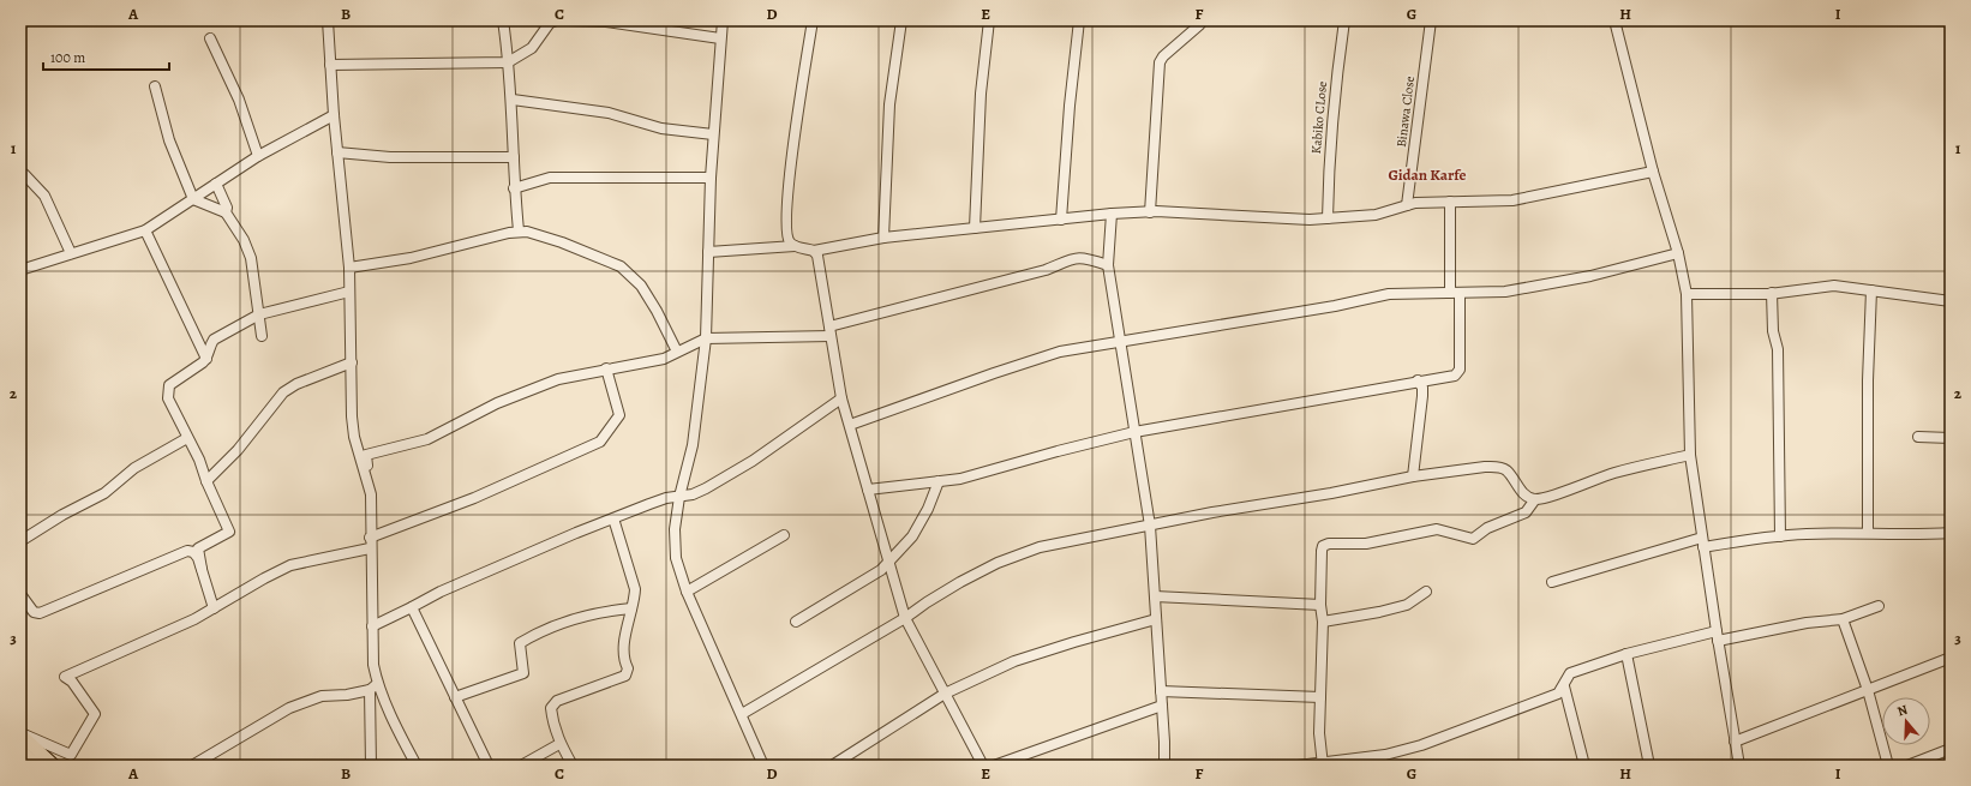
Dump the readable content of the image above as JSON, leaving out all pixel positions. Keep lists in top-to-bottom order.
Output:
{
  "streets": {
    "street": ["Binawa Close", "Kabiko CLose"]
  },
  "districts": ["Gidan Karfe"],
  "scale_bar": "100 m",
  "north": "top",
  "grid": {
    "columns": [
      "A",
      "B",
      "C",
      "D",
      "E",
      "F",
      "G",
      "H",
      "I"
    ],
    "rows": ["1", "2", "3"]
  }
}
